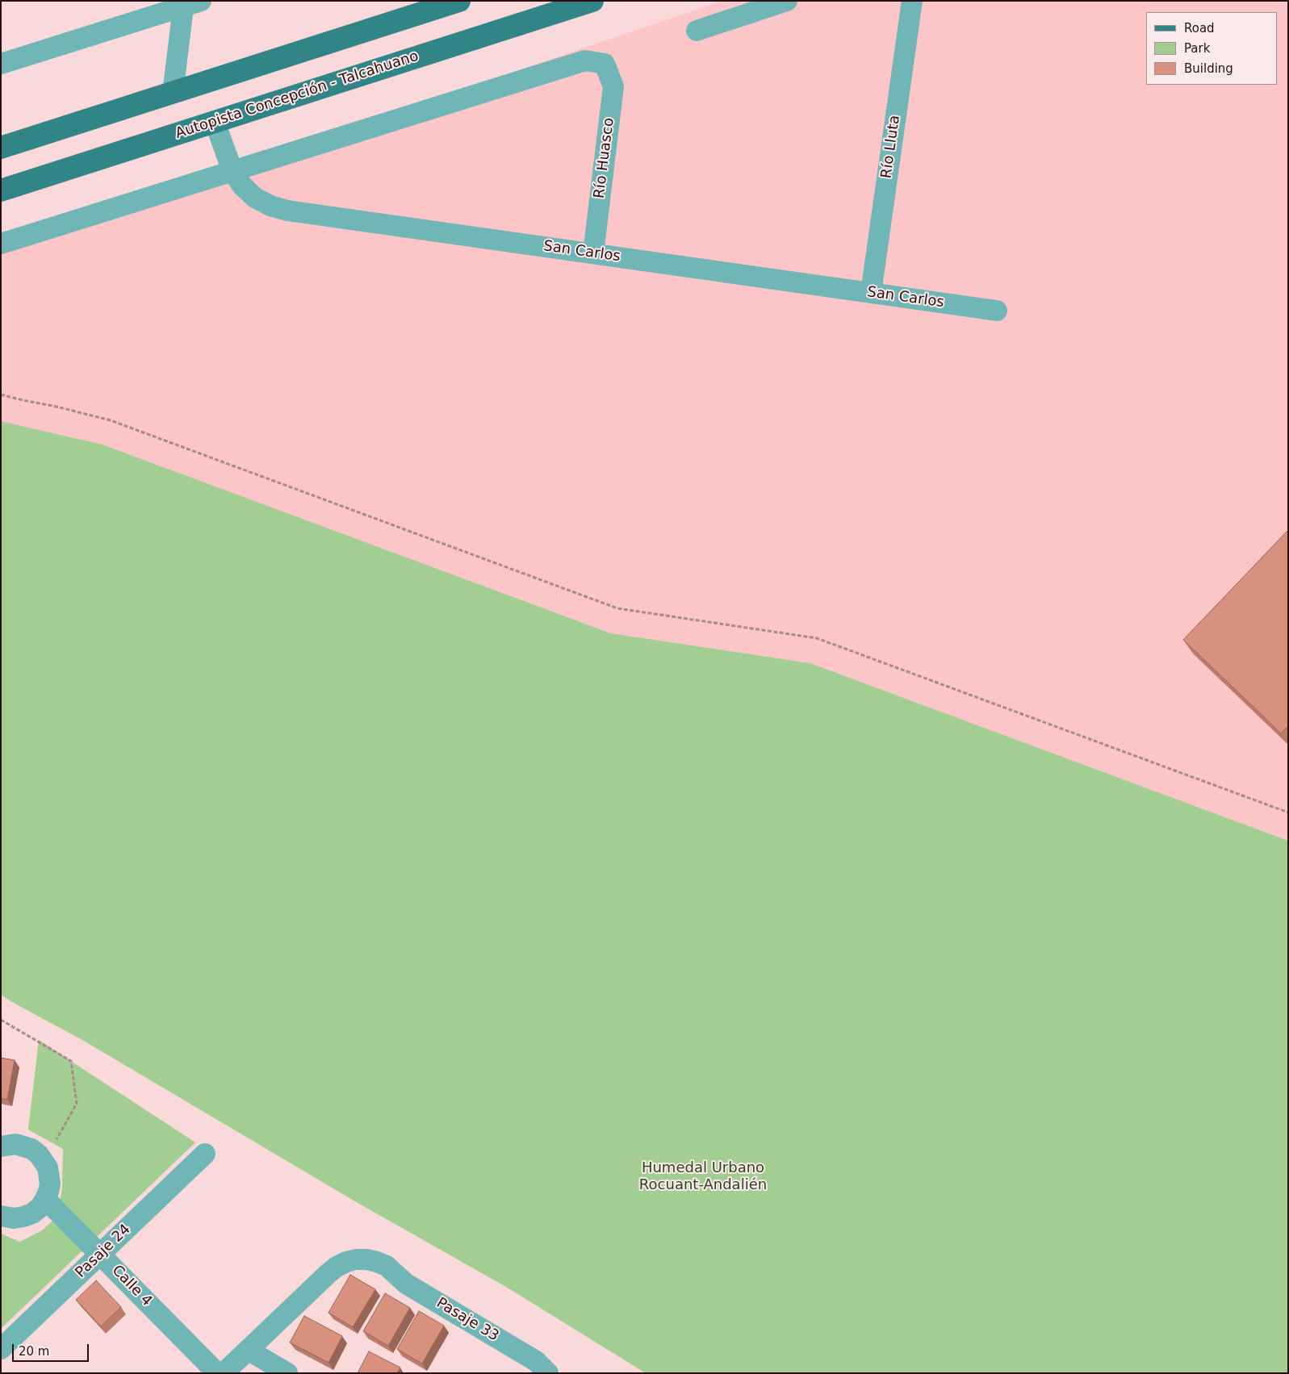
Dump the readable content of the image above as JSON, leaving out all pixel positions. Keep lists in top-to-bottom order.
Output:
{
  "streets": {
    "main road": ["Autopista Concepción - Talcahuano"],
    "street": [
      "Río Lluta",
      "Río Huasco",
      "San Carlos",
      "Pasaje 24",
      "Calle 4",
      "Pasaje 33"
    ]
  },
  "crossings": [
    ["Autopista Concepción - Talcahuano", "San Carlos"],
    ["Río Lluta", "San Carlos"],
    ["Río Huasco", "San Carlos"],
    ["Pasaje 24", "Calle 4"]
  ],
  "parks": ["Humedal Urbano Rocuant-Andalién"],
  "legend": ["Road", "Park", "Building"],
  "scale_bar": "20 m"
}
